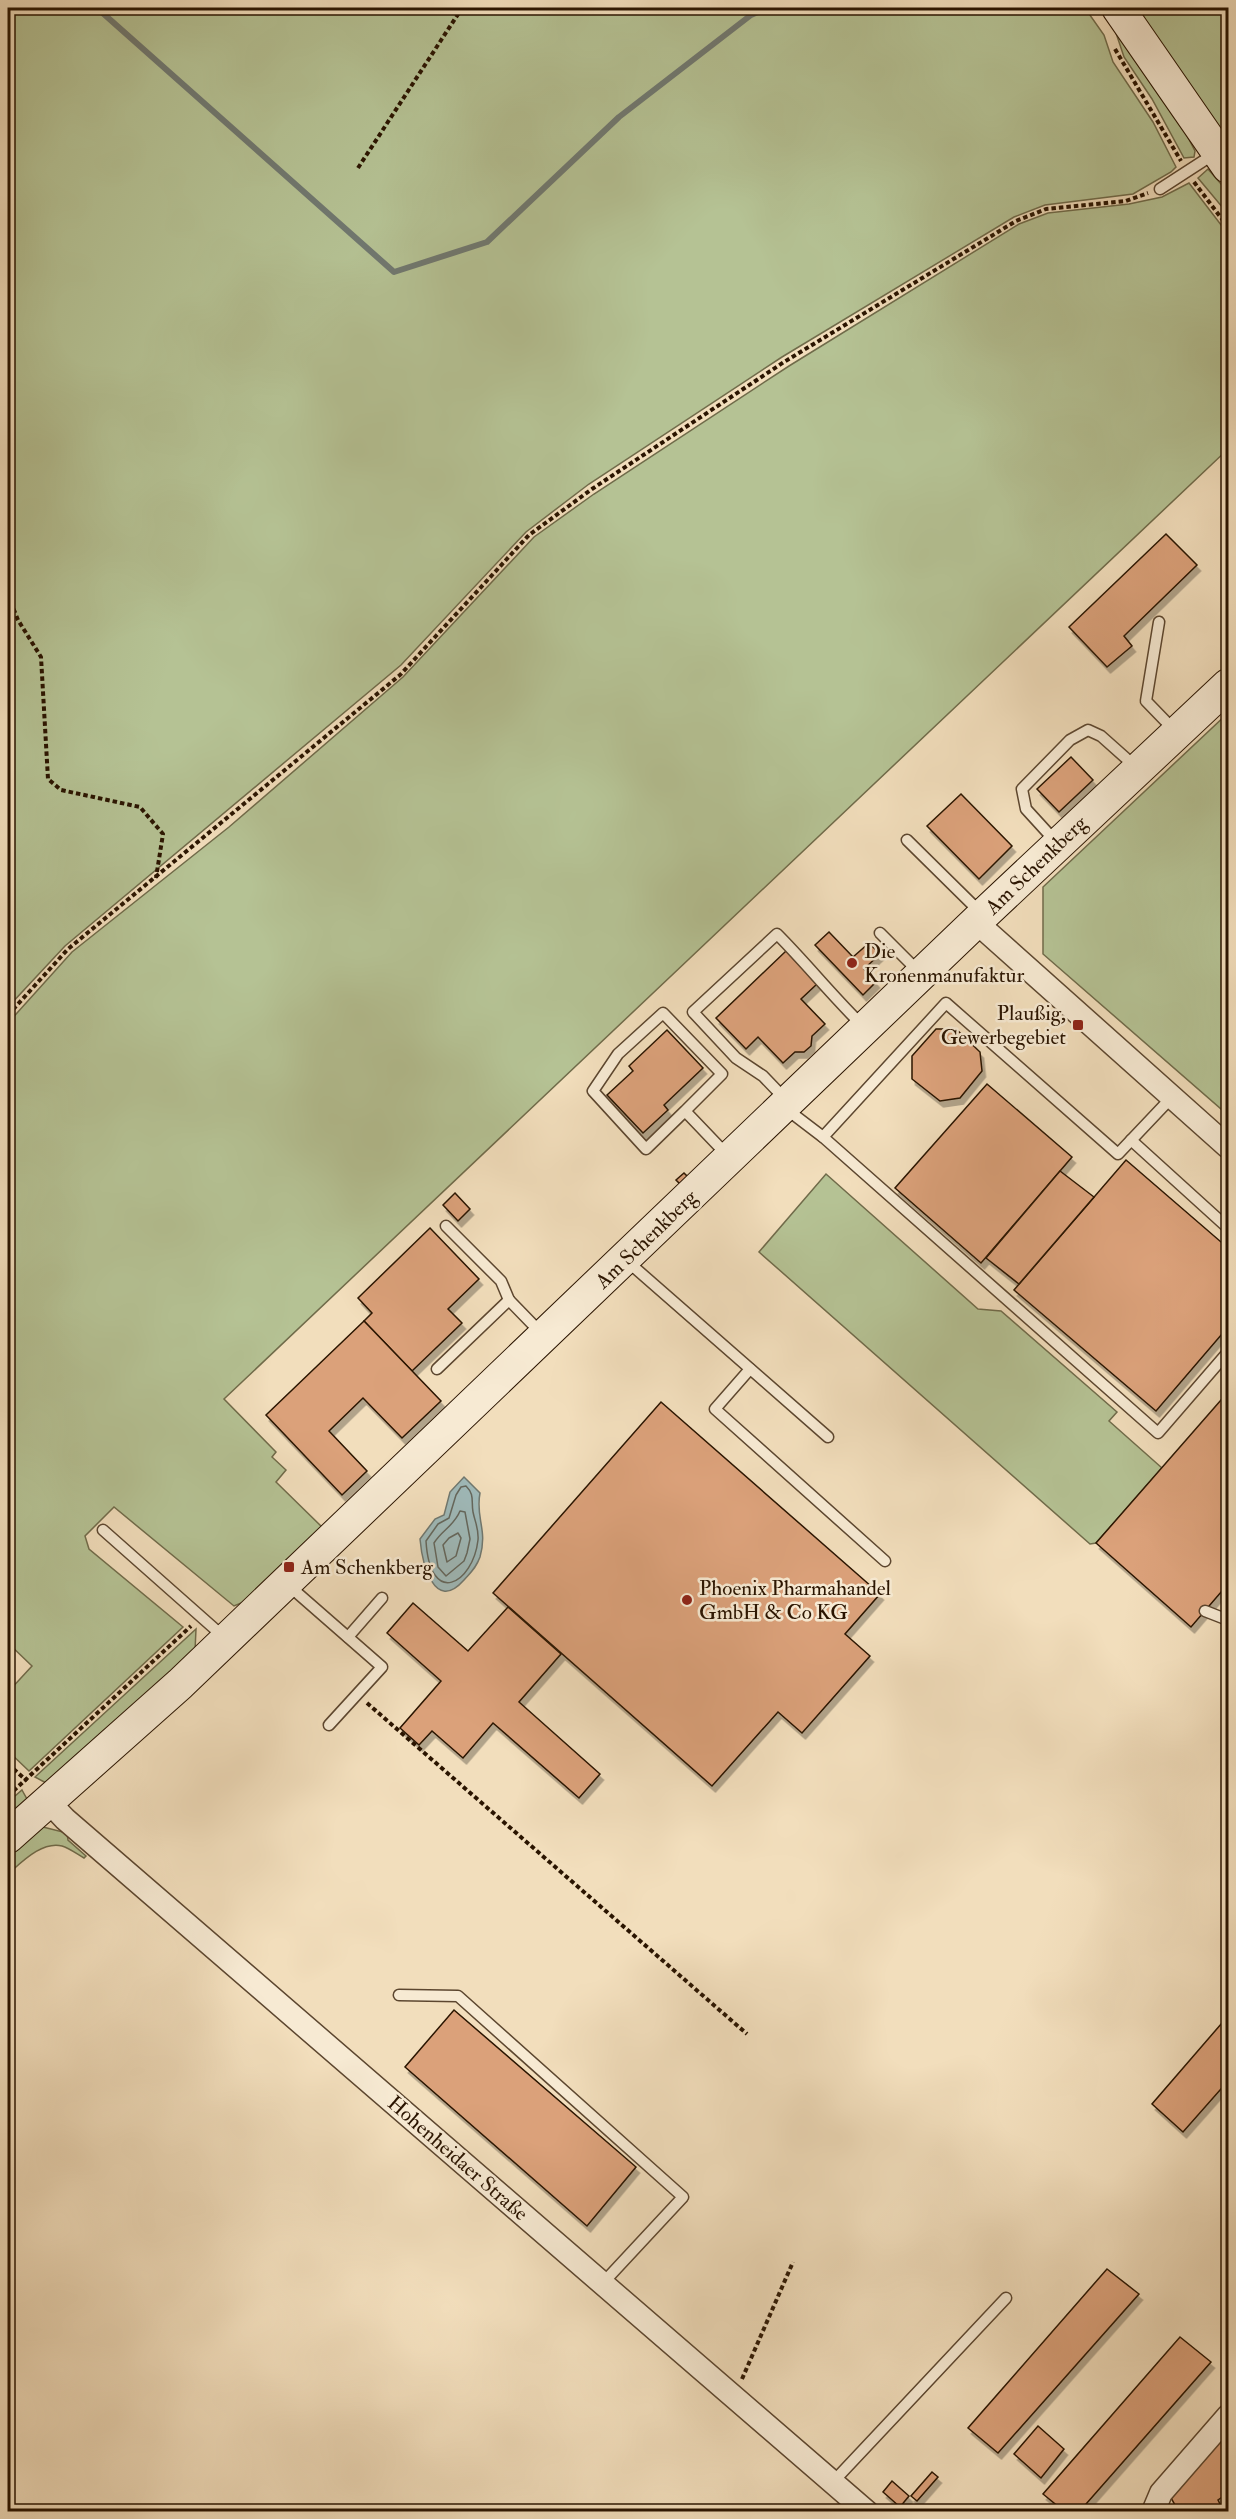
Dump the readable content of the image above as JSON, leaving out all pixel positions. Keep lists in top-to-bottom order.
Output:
{
  "streets": {
    "main road": ["Am Schenkberg"],
    "street": ["Hohenheidaer Straße"]
  },
  "crossings": [
    ["Am Schenkberg", "Hohenheidaer Straße"]
  ],
  "places": {
    "other": ["Die Kronenmanufaktur", "Phoenix Pharmahandel GmbH & Co KG"],
    "transit": ["Plaußig, Gewerbegebiet", "Am Schenkberg"]
  }
}
